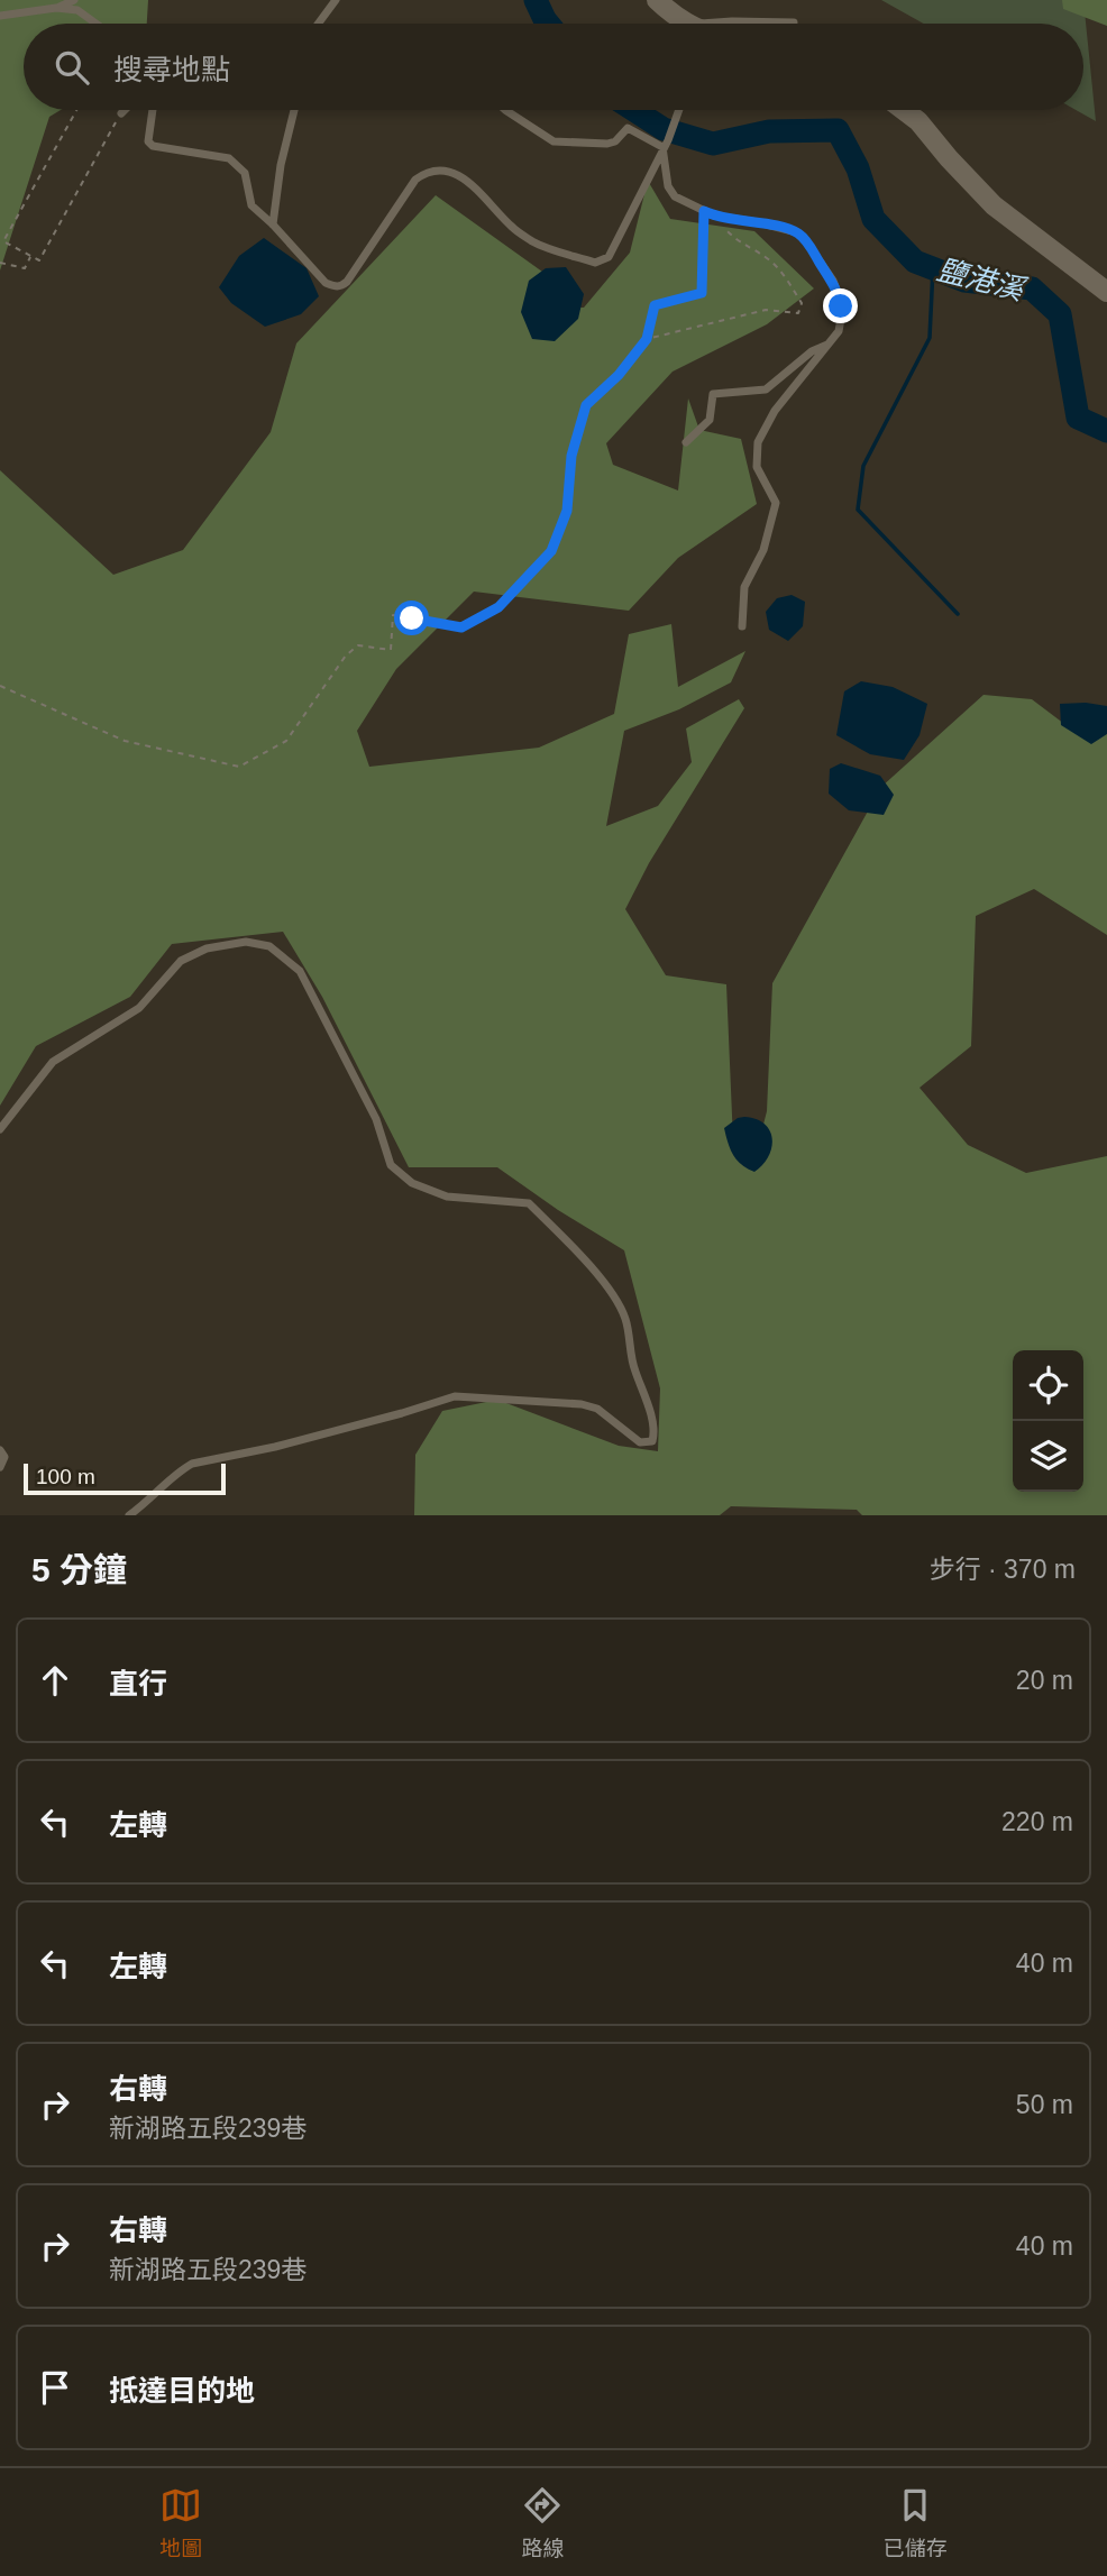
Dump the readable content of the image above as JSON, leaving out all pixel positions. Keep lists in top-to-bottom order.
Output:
{
  "water": ["鹽港溪"],
  "scale_bar": "100 m",
  "page": {
    "search": "搜尋地點",
    "scale": "100 m",
    "heading": ["5 分鐘", "步行 · 370 m"],
    "list": [
      ["直行", "20 m"],
      ["左轉", "220 m"],
      ["左轉", "40 m"],
      ["右轉", "新湖路五段239巷", "50 m"],
      ["右轉", "新湖路五段239巷", "40 m"],
      "抵達目的地"
    ],
    "nav": ["地圖", "路線", "已儲存"]
  }
}
